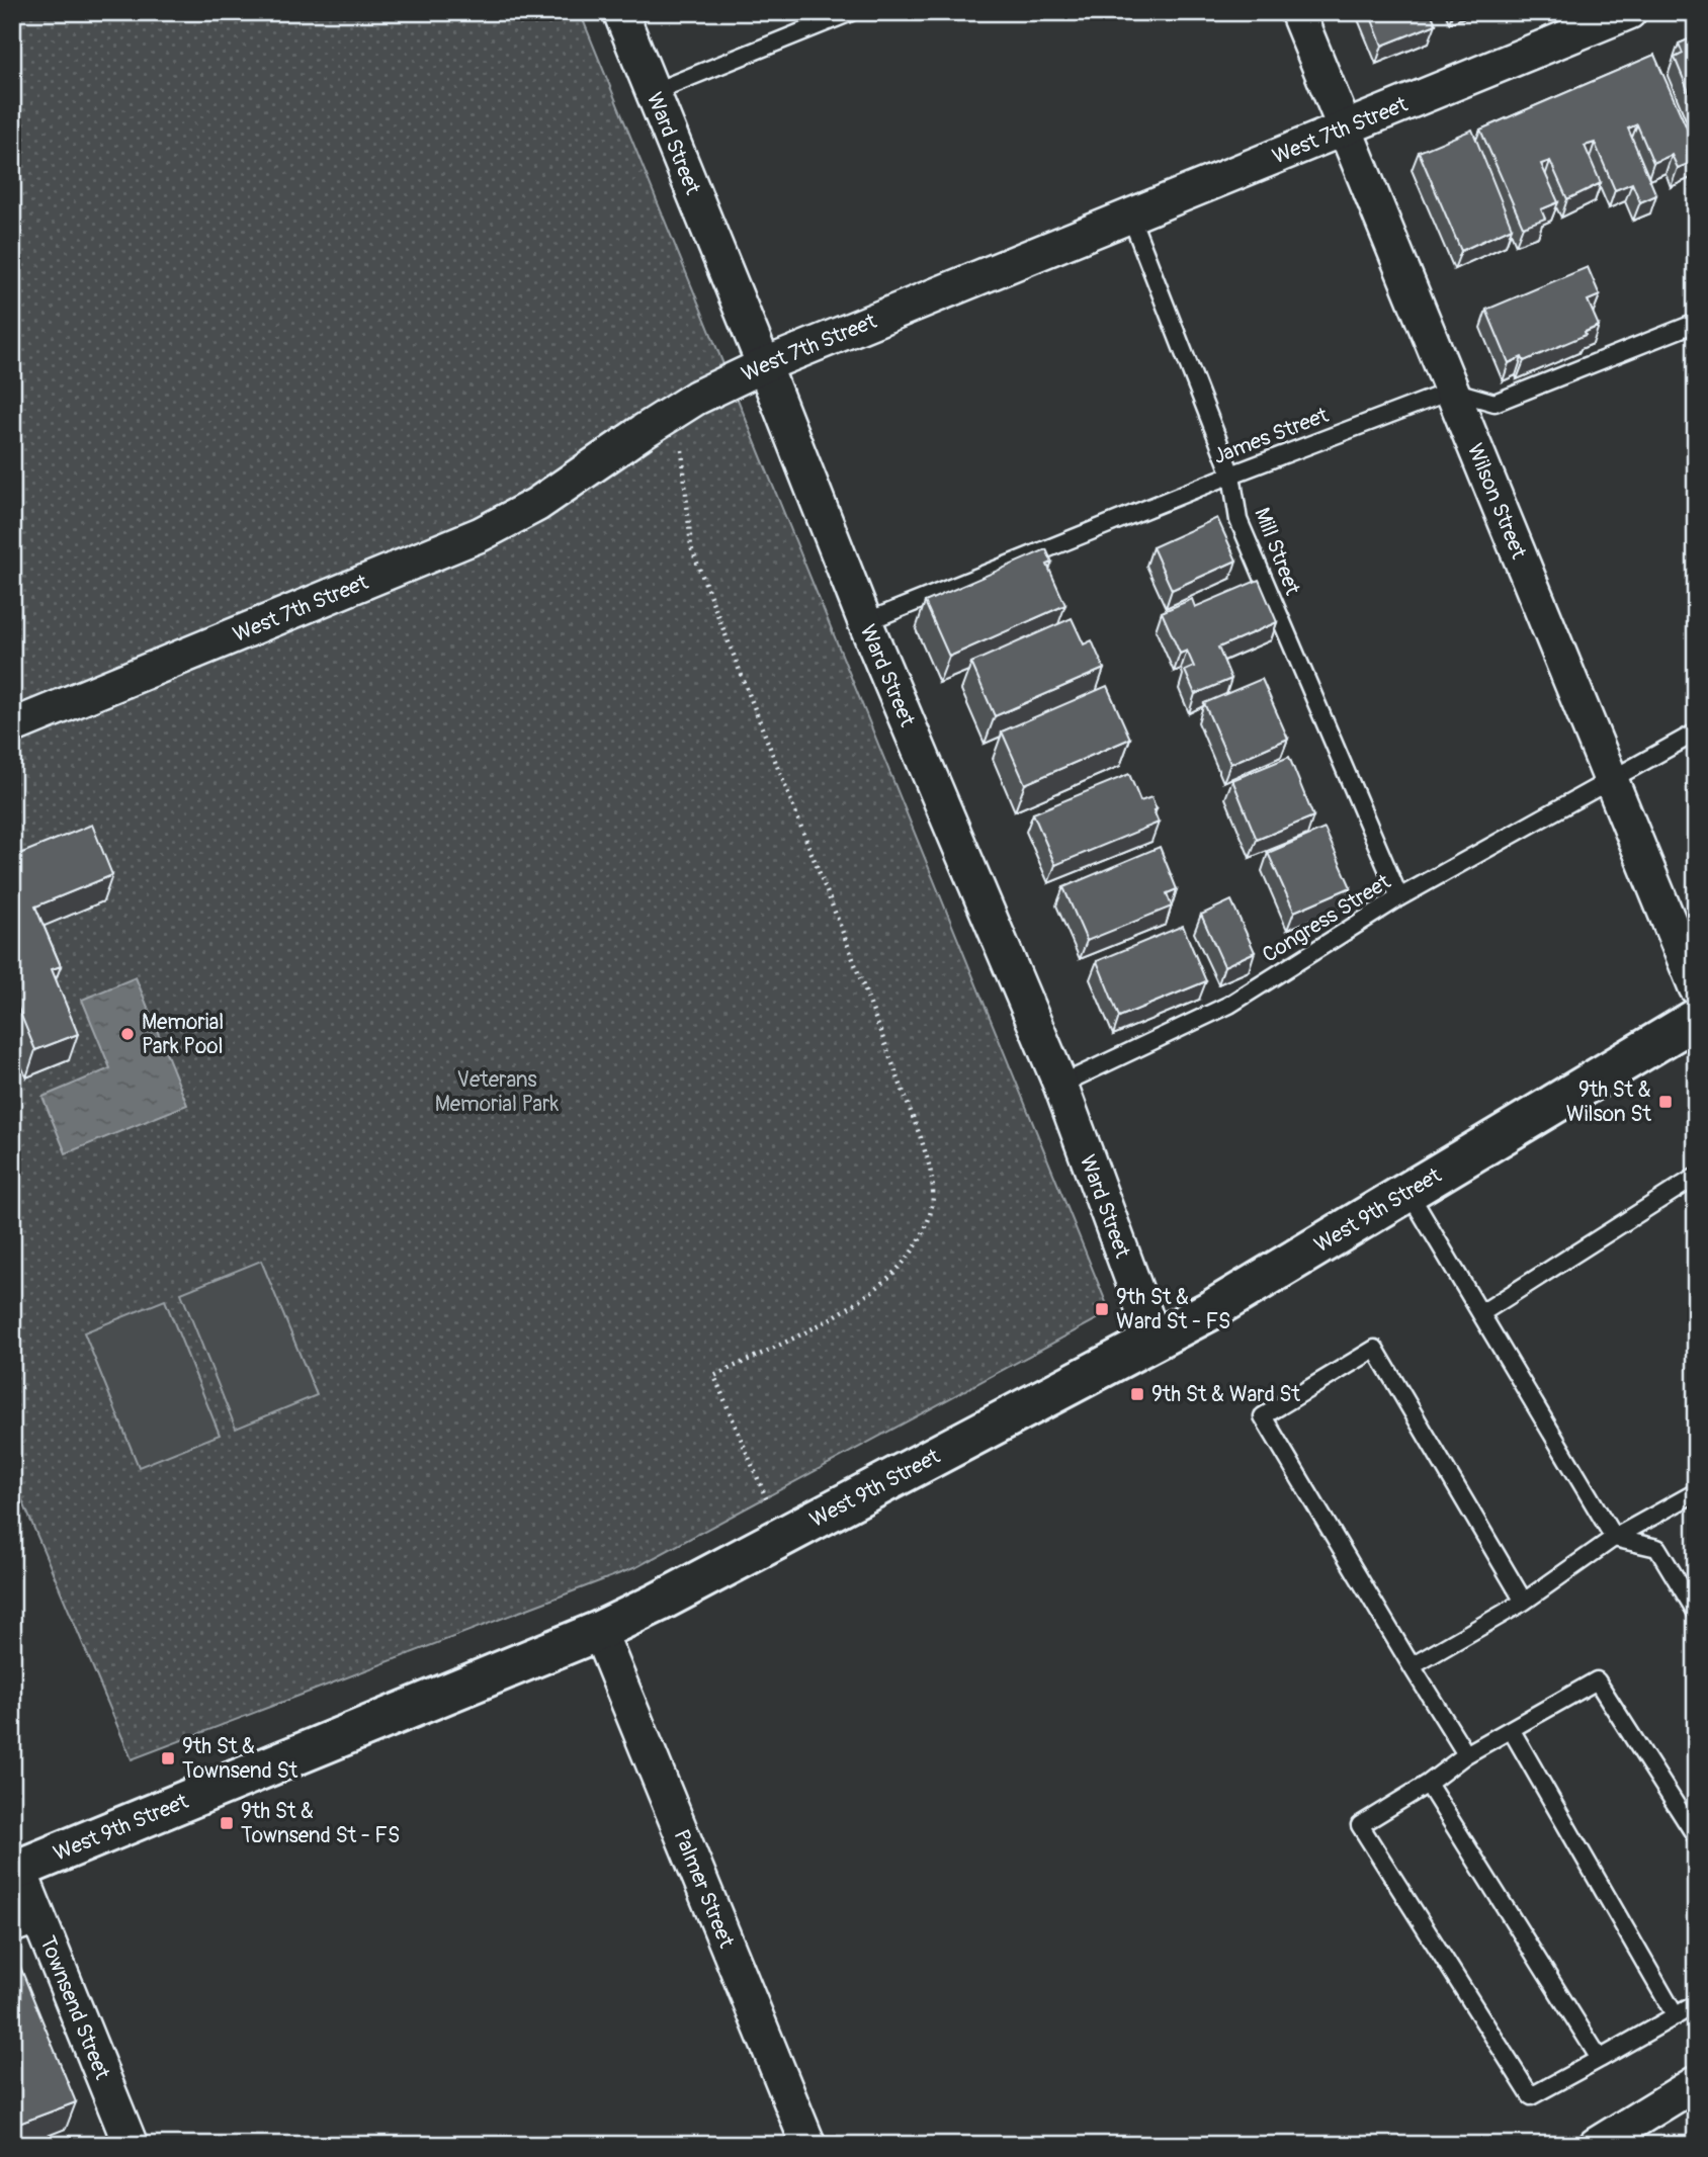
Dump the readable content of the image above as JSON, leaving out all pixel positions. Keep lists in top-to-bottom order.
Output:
{
  "streets": {
    "main road": ["West 9th Street"],
    "street": [
      "West 7th Street",
      "Ward Street",
      "Wilson Street",
      "Palmer Street",
      "Townsend Street"
    ],
    "lane": ["James Street", "Mill Street", "Congress Street"]
  },
  "crossings": [
    ["West 7th Street", "Ward Street"],
    ["West 7th Street", "Wilson Street"],
    ["West 7th Street", "Mill Street"],
    ["Ward Street", "James Street"],
    ["Ward Street", "Congress Street"],
    ["Ward Street", "West 9th Street"],
    ["James Street", "Wilson Street"],
    ["James Street", "Mill Street"],
    ["Wilson Street", "Congress Street"],
    ["Mill Street", "Congress Street"],
    ["West 9th Street", "Palmer Street"],
    ["West 9th Street", "Townsend Street"]
  ],
  "parks": ["Veterans Memorial Park"],
  "places": {
    "other": ["Memorial Park Pool"],
    "transit": [
      "9th St & Wilson St",
      "9th St & Ward St - FS",
      "9th St & Ward St",
      "9th St & Townsend St",
      "9th St & Townsend St - FS"
    ]
  }
}
